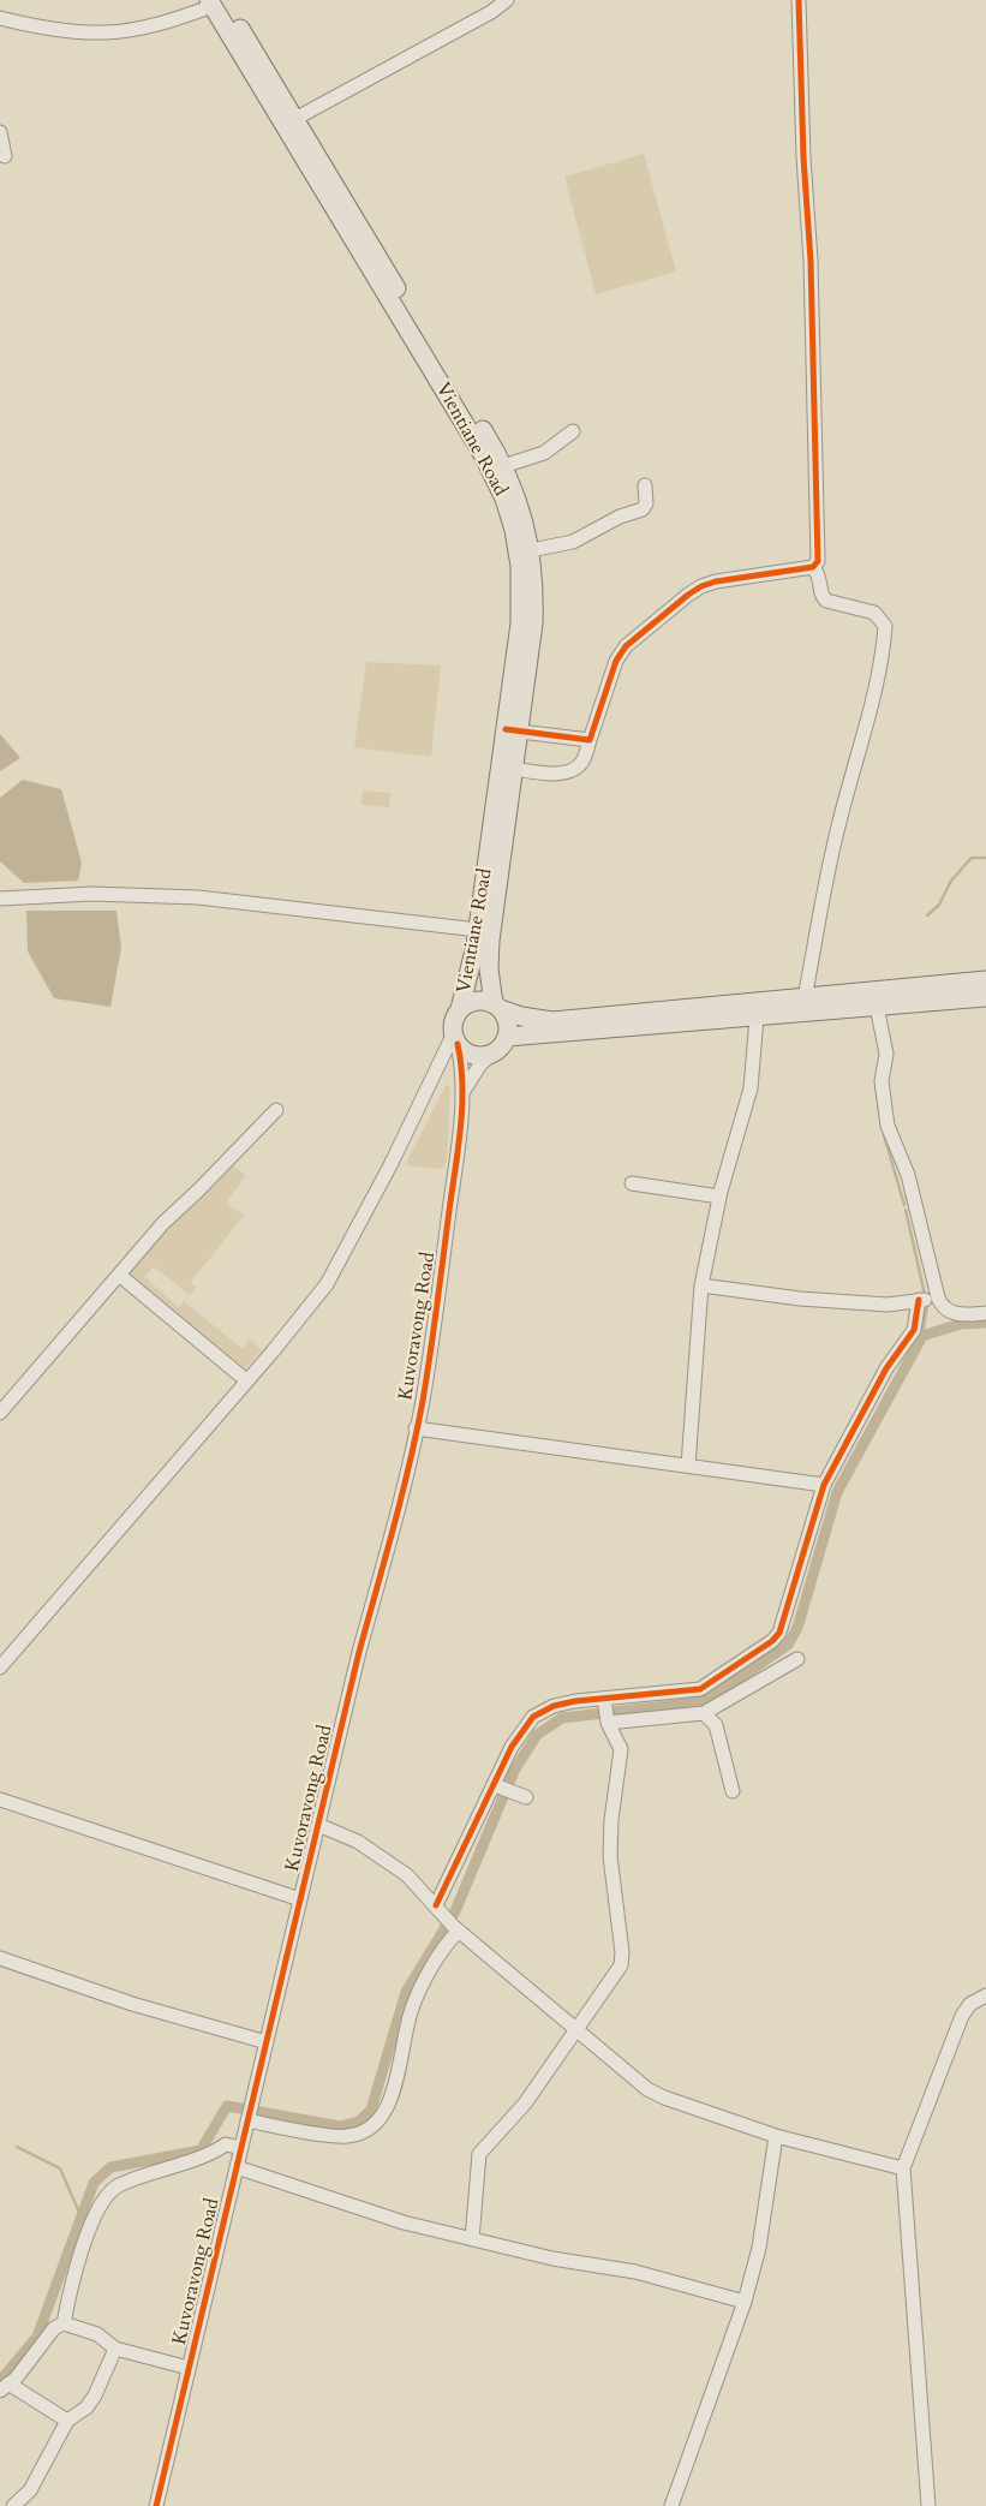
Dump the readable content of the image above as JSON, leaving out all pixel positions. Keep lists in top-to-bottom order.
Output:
{
  "streets": {
    "main road": ["Vientiane Road"],
    "street": ["Kuvoravong Road"]
  },
  "crossings": [
    ["Vientiane Road", "Kuvoravong Road"]
  ]
}
